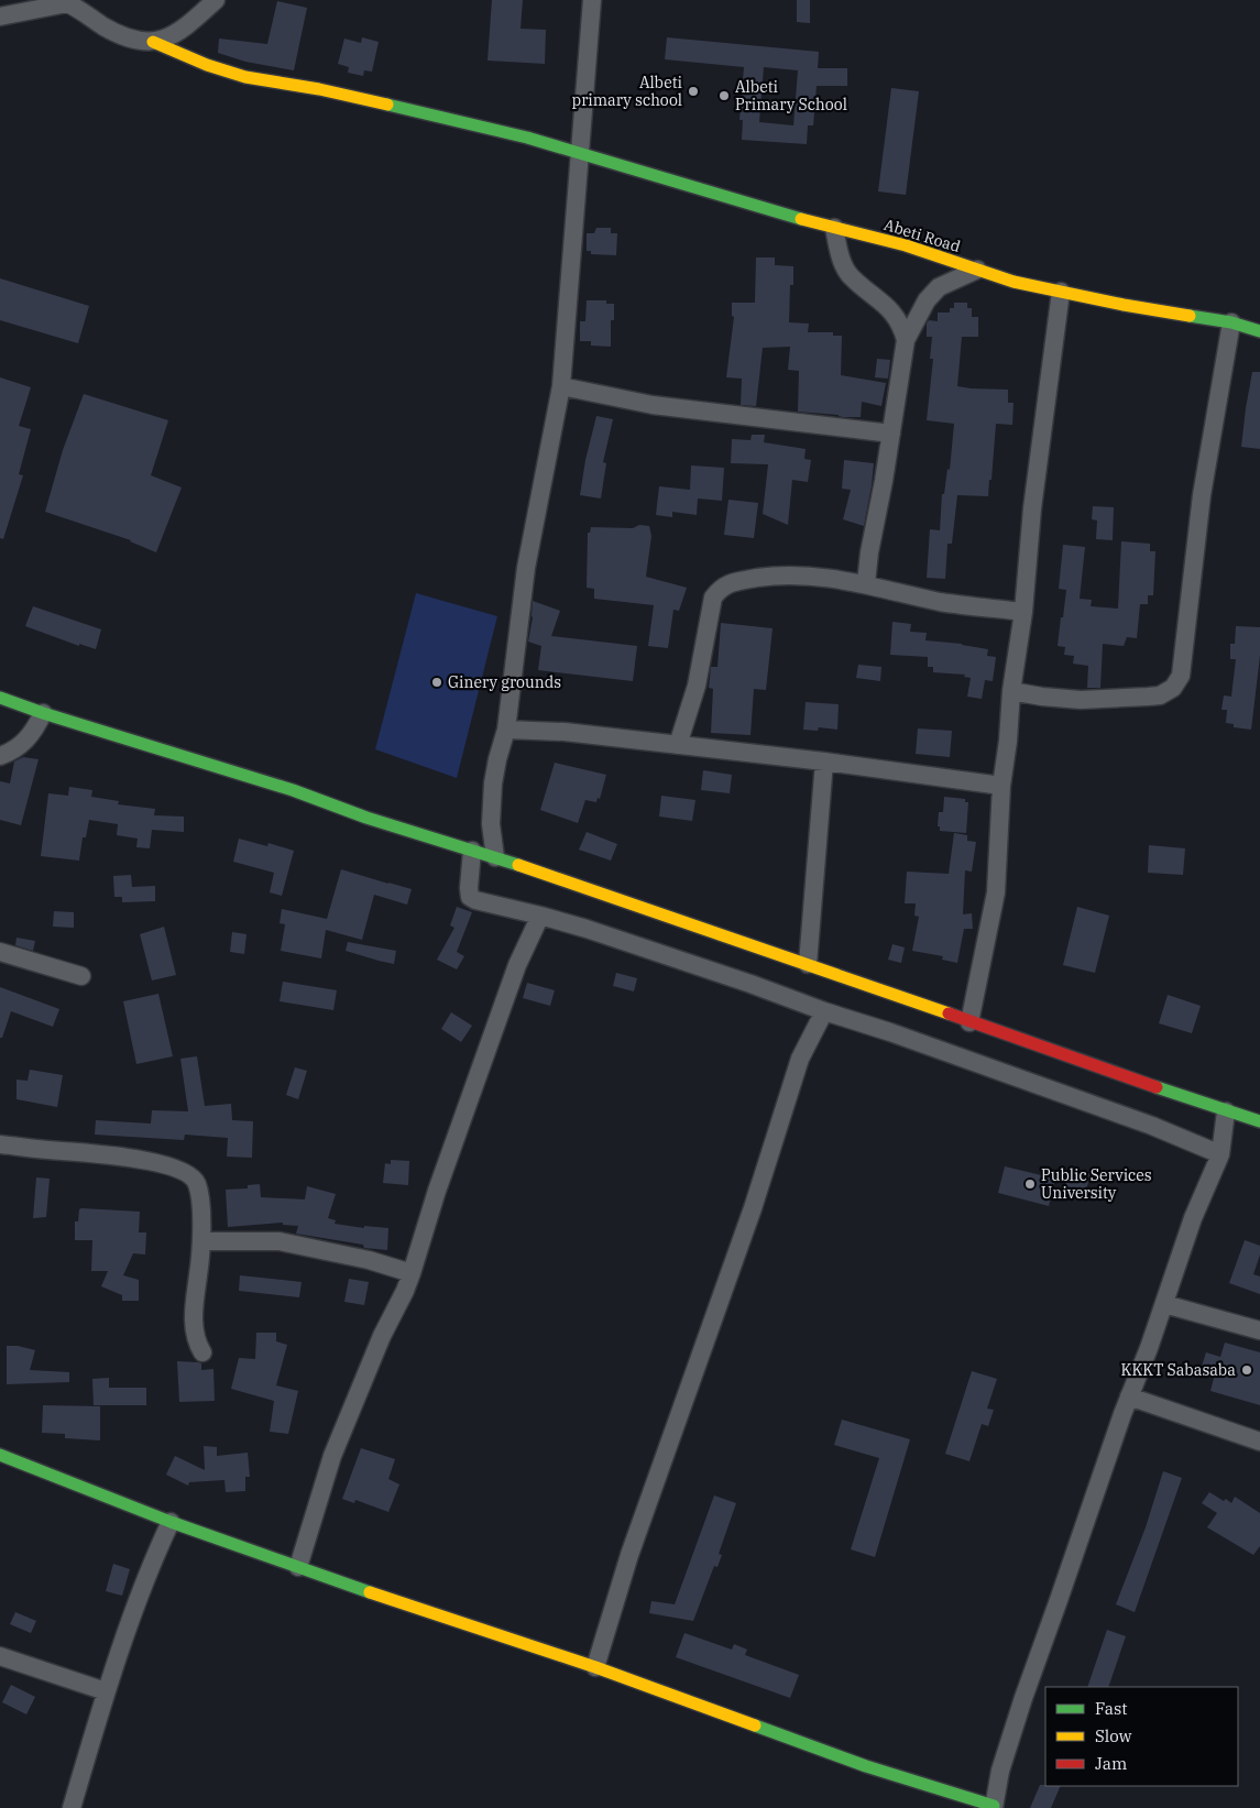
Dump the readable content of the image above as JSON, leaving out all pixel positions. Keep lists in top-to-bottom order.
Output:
{
  "streets": {
    "street": ["Abeti Road"]
  },
  "places": [
    "Albeti primary school",
    "Albeti Primary School",
    "Ginery grounds",
    "Public Services University",
    "KKKT Sabasaba"
  ],
  "legend": ["Fast", "Slow", "Jam"]
}
